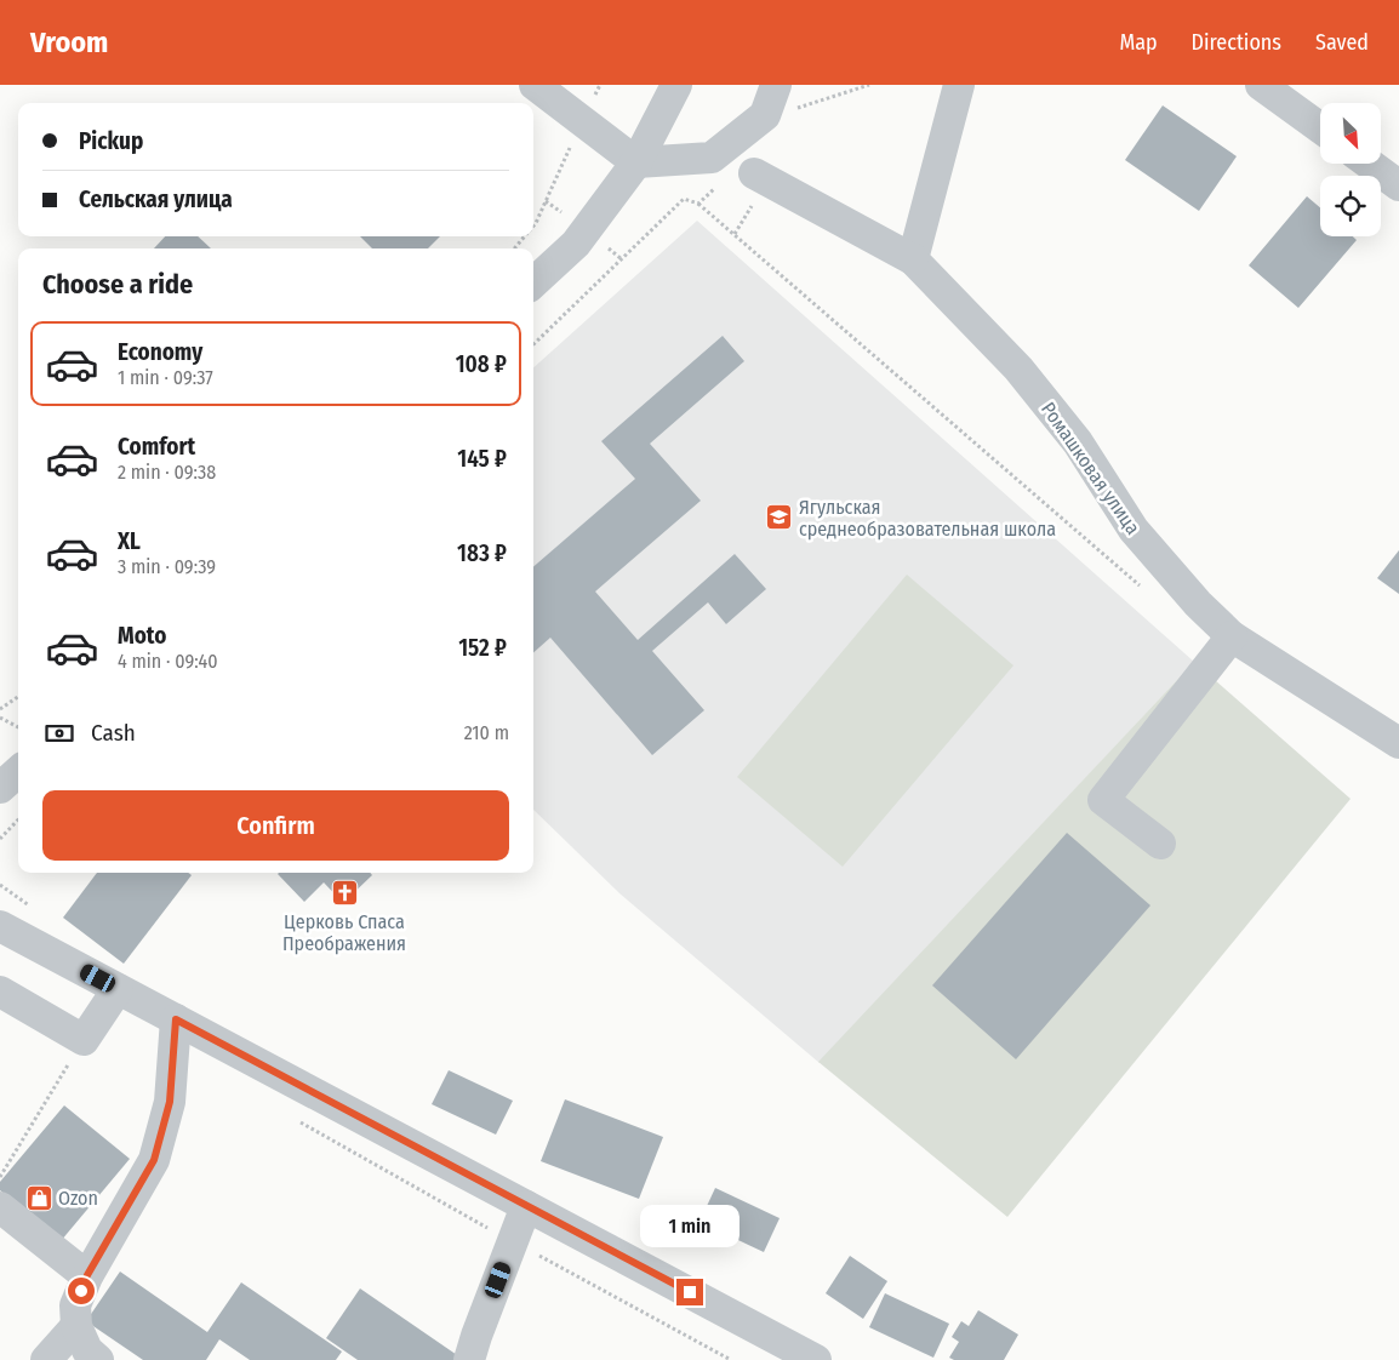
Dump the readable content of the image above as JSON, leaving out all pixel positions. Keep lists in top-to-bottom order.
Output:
{
  "streets": {
    "street": ["Ромашковая улица"]
  },
  "places": {
    "school or university": ["Ягульская среднеобразовательная школа"],
    "church": ["Церковь Спаса Преображения"],
    "shop": ["Ozon"]
  },
  "north": "bottom right",
  "page": {
    "header": "Vroom",
    "nav": ["Map", "Directions", "Saved"],
    "banner": ["Pickup", "Сельская улица"],
    "heading": "Choose a ride",
    "list": [
      {
        "name": "Economy",
        "note": "1 min · 09:37",
        "value": "108 ₽"
      },
      {
        "name": "Comfort",
        "note": "2 min · 09:38",
        "value": "145 ₽"
      },
      {
        "name": "XL",
        "note": "3 min · 09:39",
        "value": "183 ₽"
      },
      {
        "name": "Moto",
        "note": "4 min · 09:40",
        "value": "152 ₽"
      }
    ],
    "pay": ["Cash", "210 m"],
    "buttons": "Confirm",
    "bubble": "1 min"
  }
}
